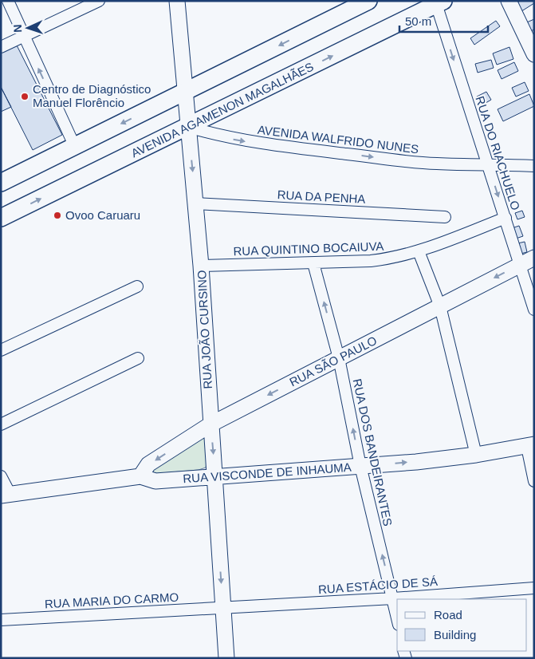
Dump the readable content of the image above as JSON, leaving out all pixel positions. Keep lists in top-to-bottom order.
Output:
{
  "streets": {
    "main road": ["AVENIDA AGAMENON MAGALHÃES"],
    "street": [
      "AVENIDA WALFRIDO NUNES",
      "RUA DO RIACHUELO",
      "RUA DA PENHA",
      "RUA QUINTINO BOCAIUVA",
      "RUA JOÃO CURSINO",
      "RUA SÃO PAULO",
      "RUA DOS BANDEIRANTES",
      "RUA VISCONDE DE INHAUMA",
      "RUA ESTÁCIO DE SÁ",
      "RUA MARIA DO CARMO"
    ]
  },
  "crossings": [
    ["AVENIDA AGAMENON MAGALHÃES", "AVENIDA WALFRIDO NUNES"],
    ["AVENIDA AGAMENON MAGALHÃES", "RUA DO RIACHUELO"],
    ["AVENIDA AGAMENON MAGALHÃES", "RUA JOÃO CURSINO"],
    ["AVENIDA WALFRIDO NUNES", "RUA DO RIACHUELO"],
    ["AVENIDA WALFRIDO NUNES", "RUA JOÃO CURSINO"],
    ["RUA DO RIACHUELO", "RUA QUINTINO BOCAIUVA"],
    ["RUA DO RIACHUELO", "RUA SÃO PAULO"],
    ["RUA DA PENHA", "RUA JOÃO CURSINO"],
    ["RUA QUINTINO BOCAIUVA", "RUA JOÃO CURSINO"],
    ["RUA QUINTINO BOCAIUVA", "RUA DOS BANDEIRANTES"],
    ["RUA JOÃO CURSINO", "RUA SÃO PAULO"],
    ["RUA JOÃO CURSINO", "RUA VISCONDE DE INHAUMA"],
    ["RUA JOÃO CURSINO", "RUA ESTÁCIO DE SÁ"],
    ["RUA JOÃO CURSINO", "RUA MARIA DO CARMO"],
    ["RUA SÃO PAULO", "RUA DOS BANDEIRANTES"],
    ["RUA SÃO PAULO", "RUA VISCONDE DE INHAUMA"],
    ["RUA DOS BANDEIRANTES", "RUA VISCONDE DE INHAUMA"],
    ["RUA DOS BANDEIRANTES", "RUA ESTÁCIO DE SÁ"],
    ["RUA ESTÁCIO DE SÁ", "RUA MARIA DO CARMO"]
  ],
  "one_way": [
    "AVENIDA WALFRIDO NUNES",
    "RUA DO RIACHUELO",
    "RUA JOÃO CURSINO",
    "RUA DOS BANDEIRANTES"
  ],
  "places": ["Centro de Diagnóstico Manuel Florêncio", "Ovoo Caruaru"],
  "legend": ["Road", "Building"],
  "scale_bar": "50 m",
  "north": "left"
}
